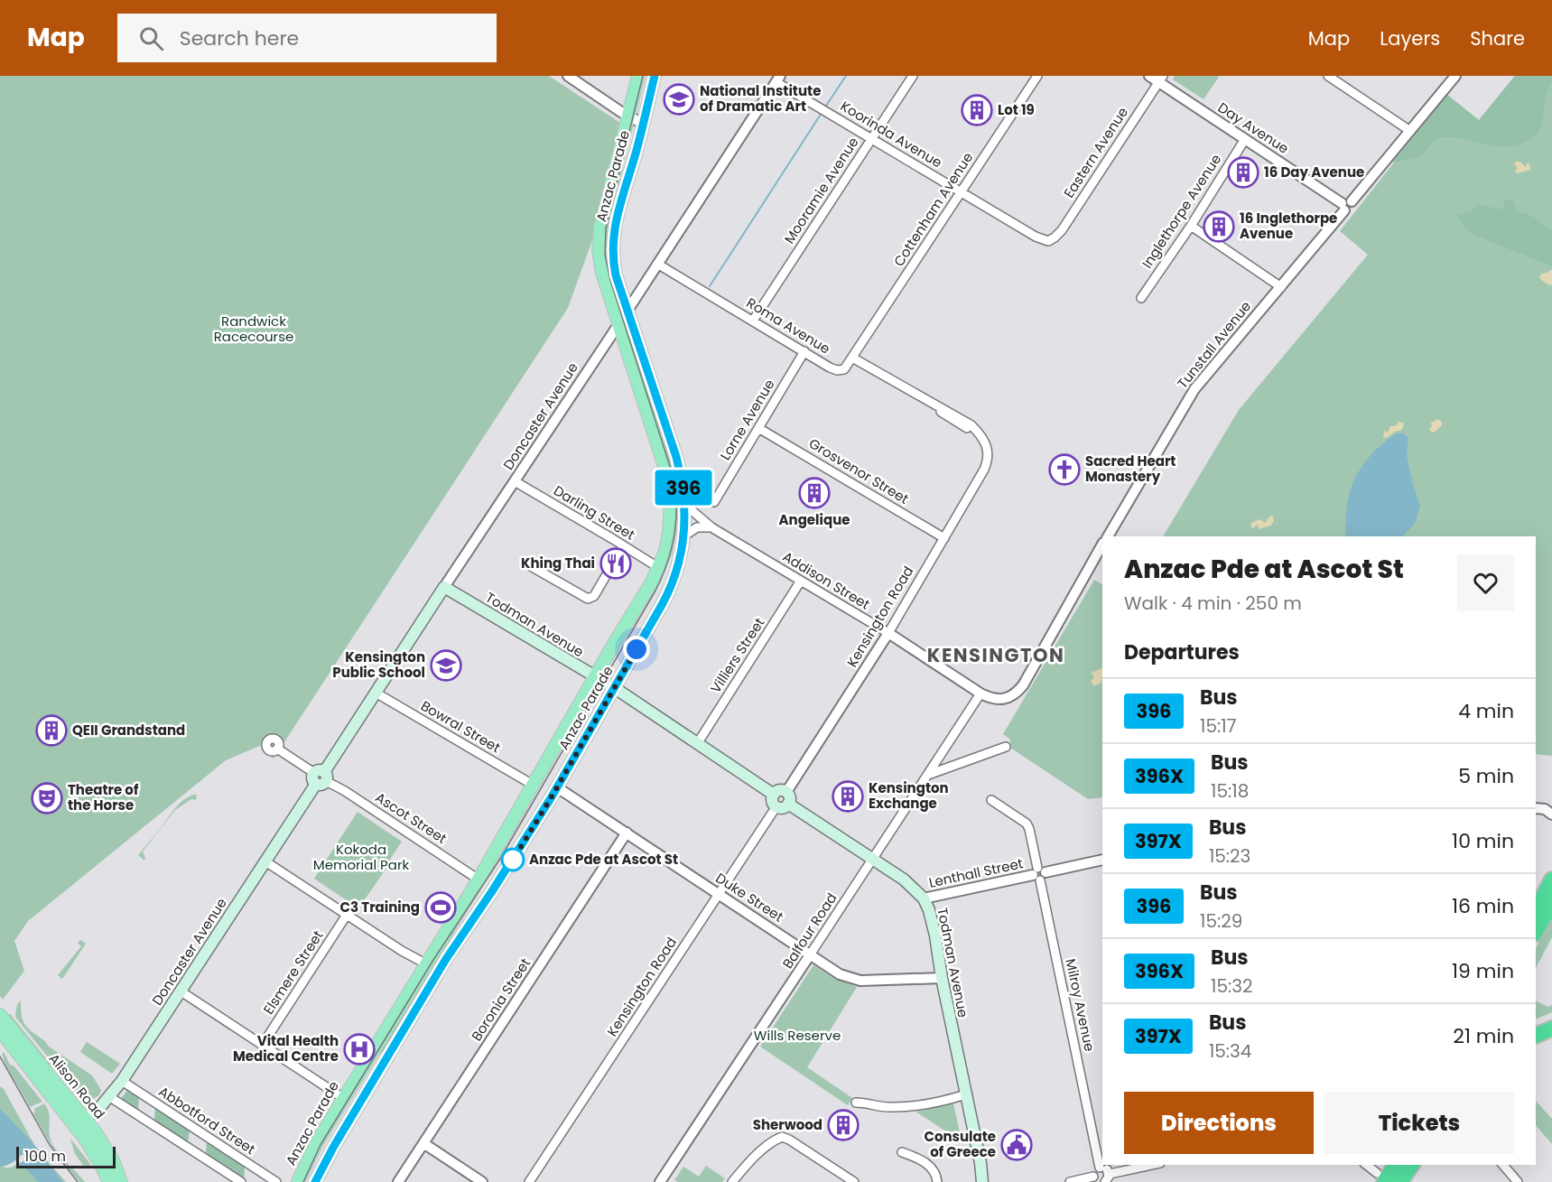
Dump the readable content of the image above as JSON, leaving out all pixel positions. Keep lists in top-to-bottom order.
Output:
{
  "streets": {
    "main road": [
      "Anzac Parade",
      "Doncaster Avenue",
      "Todman Avenue",
      "Alison Road"
    ],
    "street": [
      "Day Avenue",
      "Koorinda Avenue",
      "Eastern Avenue",
      "Mooramie Avenue",
      "Cottenham Avenue",
      "Inglethorpe Avenue",
      "Roma Avenue",
      "Tunstall Avenue",
      "Lorne Avenue",
      "Grosvenor Street",
      "Darling Street",
      "Addison Street",
      "Kensington Road",
      "Villiers Street",
      "Bowral Street",
      "Ascot Street",
      "Lenthall Street",
      "Duke Street",
      "Balfour Road",
      "Elsmere Street",
      "Boronia Street",
      "Milroy Avenue",
      "Abbotford Street"
    ]
  },
  "crossings": [
    ["Day Avenue", "Eastern Avenue"],
    ["Day Avenue", "Inglethorpe Avenue"],
    ["Day Avenue", "Tunstall Avenue"],
    ["Koorinda Avenue", "Eastern Avenue"],
    ["Koorinda Avenue", "Mooramie Avenue"],
    ["Koorinda Avenue", "Cottenham Avenue"],
    ["Koorinda Avenue", "Doncaster Avenue"],
    ["Anzac Parade", "Doncaster Avenue"],
    ["Anzac Parade", "Darling Street"],
    ["Anzac Parade", "Addison Street"],
    ["Anzac Parade", "Todman Avenue"],
    ["Anzac Parade", "Bowral Street"],
    ["Anzac Parade", "Ascot Street"],
    ["Anzac Parade", "Duke Street"],
    ["Mooramie Avenue", "Roma Avenue"],
    ["Cottenham Avenue", "Roma Avenue"],
    ["Cottenham Avenue", "Kensington Road"],
    ["Roma Avenue", "Doncaster Avenue"],
    ["Roma Avenue", "Lorne Avenue"],
    ["Roma Avenue", "Kensington Road"],
    ["Doncaster Avenue", "Darling Street"],
    ["Doncaster Avenue", "Todman Avenue"],
    ["Doncaster Avenue", "Bowral Street"],
    ["Doncaster Avenue", "Ascot Street"],
    ["Doncaster Avenue", "Alison Road"],
    ["Doncaster Avenue", "Abbotford Street"],
    ["Lorne Avenue", "Grosvenor Street"],
    ["Grosvenor Street", "Kensington Road"],
    ["Addison Street", "Kensington Road"],
    ["Addison Street", "Villiers Street"],
    ["Addison Street", "Balfour Road"],
    ["Kensington Road", "Todman Avenue"],
    ["Kensington Road", "Duke Street"],
    ["Todman Avenue", "Villiers Street"],
    ["Todman Avenue", "Lenthall Street"],
    ["Todman Avenue", "Duke Street"],
    ["Todman Avenue", "Balfour Road"],
    ["Lenthall Street", "Milroy Avenue"],
    ["Duke Street", "Balfour Road"],
    ["Duke Street", "Boronia Street"]
  ],
  "districts": ["KENSINGTON"],
  "parks": ["Randwick Racecourse", "Kokoda Memorial Park", "Wills Reserve"],
  "places": {
    "school or university": ["National Institute of Dramatic Art", "Kensington Public School"],
    "building": [
      "Lot 19",
      "16 Day Avenue",
      "16 Inglethorpe Avenue",
      "Angelique",
      "QEII Grandstand",
      "Kensington Exchange",
      "Sherwood"
    ],
    "church": ["Sacred Heart Monastery"],
    "restaurant": ["Khing Thai"],
    "theatre": ["Theatre of the Horse"],
    "other": ["Anzac Pde at Ascot St"],
    "sports": ["C3 Training"],
    "hospital": ["Vital Health Medical Centre"],
    "public building": ["Consulate of Greece"]
  },
  "lines": ["bus line 396"],
  "scale_bar": "100 m",
  "page": {
    "header": "Map",
    "search": "Search here",
    "nav": ["Map", "Layers", "Share"],
    "on_map": "396",
    "heading": [
      ["Anzac Pde at Ascot St", "Walk · 4 min · 250 m"],
      "Departures"
    ],
    "list": [
      {
        "mark": "396",
        "name": "Bus",
        "note": "15:17",
        "value": "4 min"
      },
      {
        "mark": "396X",
        "name": "Bus",
        "note": "15:18",
        "value": "5 min"
      },
      {
        "mark": "397X",
        "name": "Bus",
        "note": "15:23",
        "value": "10 min"
      },
      {
        "mark": "396",
        "name": "Bus",
        "note": "15:29",
        "value": "16 min"
      },
      {
        "mark": "396X",
        "name": "Bus",
        "note": "15:32",
        "value": "19 min"
      },
      {
        "mark": "397X",
        "name": "Bus",
        "note": "15:34",
        "value": "21 min"
      }
    ],
    "buttons": ["Directions", "Tickets"],
    "scale": "100 m"
  }
}
